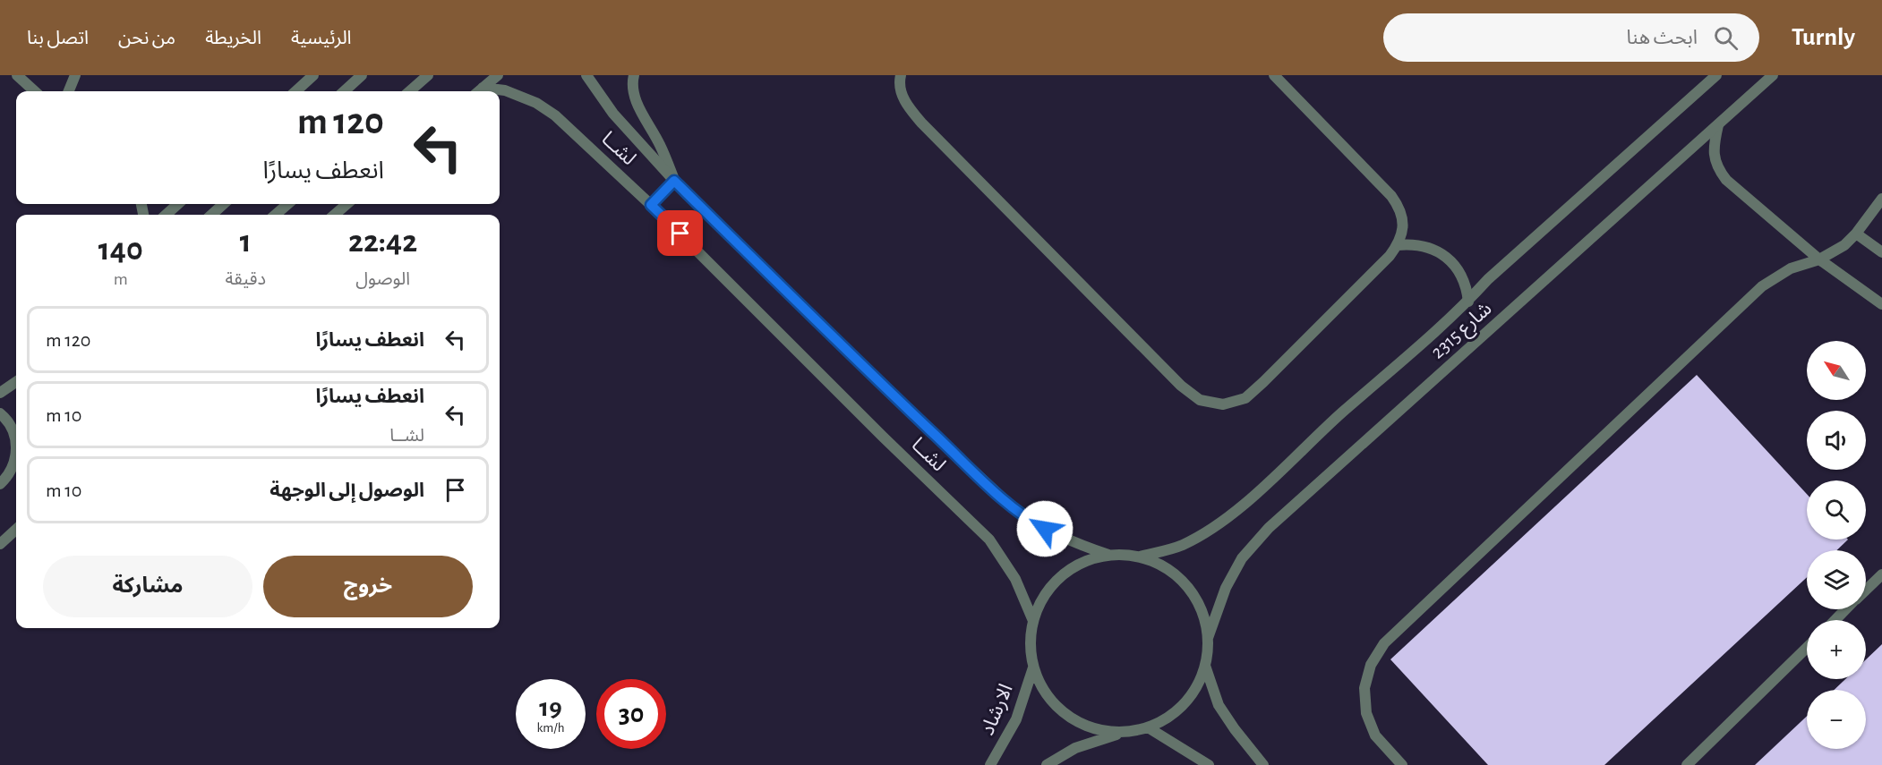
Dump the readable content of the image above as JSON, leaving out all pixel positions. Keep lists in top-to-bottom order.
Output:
{
  "streets": {
    "street": ["لشــا", "شارع 2315", "الارشاد"]
  },
  "crossings": [
    ["لشــا", "شارع 2315"],
    ["لشــا", "الارشاد"],
    ["شارع 2315", "الارشاد"]
  ],
  "north": "top left",
  "page": {
    "header": "Turnly",
    "search": "ابحث هنا",
    "nav": [
      "الرئيسية",
      "الخريطة",
      "من نحن",
      "اتصل بنا"
    ],
    "turn": ["120 m", "انعطف يسارًا"],
    "eta": [
      "22:42",
      "الوصول",
      "1",
      "دقيقة",
      "140",
      "m"
    ],
    "list": [
      {
        "name": "انعطف يسارًا",
        "value": "120 m"
      },
      {
        "name": "انعطف يسارًا",
        "note": "لشــا",
        "value": "10 m"
      },
      {
        "name": "الوصول إلى الوجهة",
        "value": "10 m"
      }
    ],
    "map_buttons": ["+", "−"],
    "buttons": ["خروج", "مشاركة"],
    "speed": "19 km/h",
    "limit": "30"
  }
}
